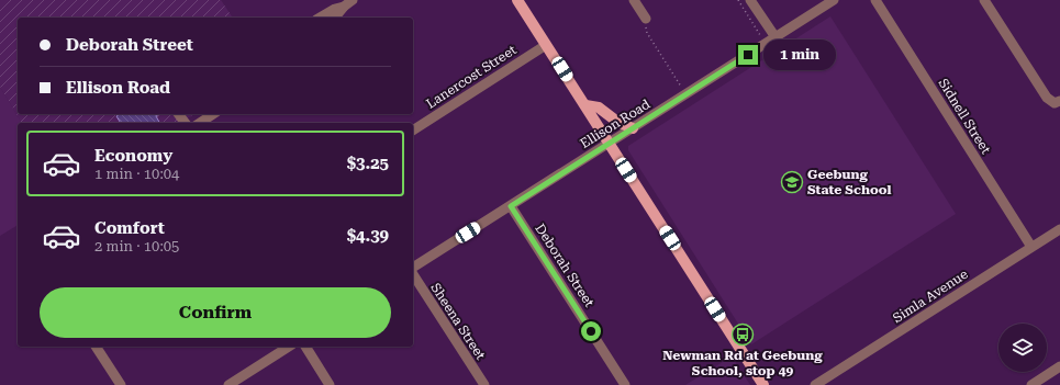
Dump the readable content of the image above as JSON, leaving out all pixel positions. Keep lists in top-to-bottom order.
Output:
{
  "streets": {
    "street": [
      "Lanercost Street",
      "Sidnell Street",
      "Ellison Road",
      "Deborah Street",
      "Simla Avenue",
      "Sheena Street"
    ]
  },
  "crossings": [
    ["Sidnell Street", "Simla Avenue"],
    ["Ellison Road", "Deborah Street"]
  ],
  "places": {
    "school or university": ["Geebung State School"],
    "bus stop": ["Newman Rd at Geebung School, stop 49"]
  },
  "page": {
    "banner": ["Deborah Street", "Ellison Road"],
    "bubble": "1 min",
    "list": [
      {
        "name": "Economy",
        "note": "1 min · 10:04",
        "value": "$3.25"
      },
      {
        "name": "Comfort",
        "note": "2 min · 10:05",
        "value": "$4.39"
      }
    ],
    "buttons": "Confirm"
  }
}
